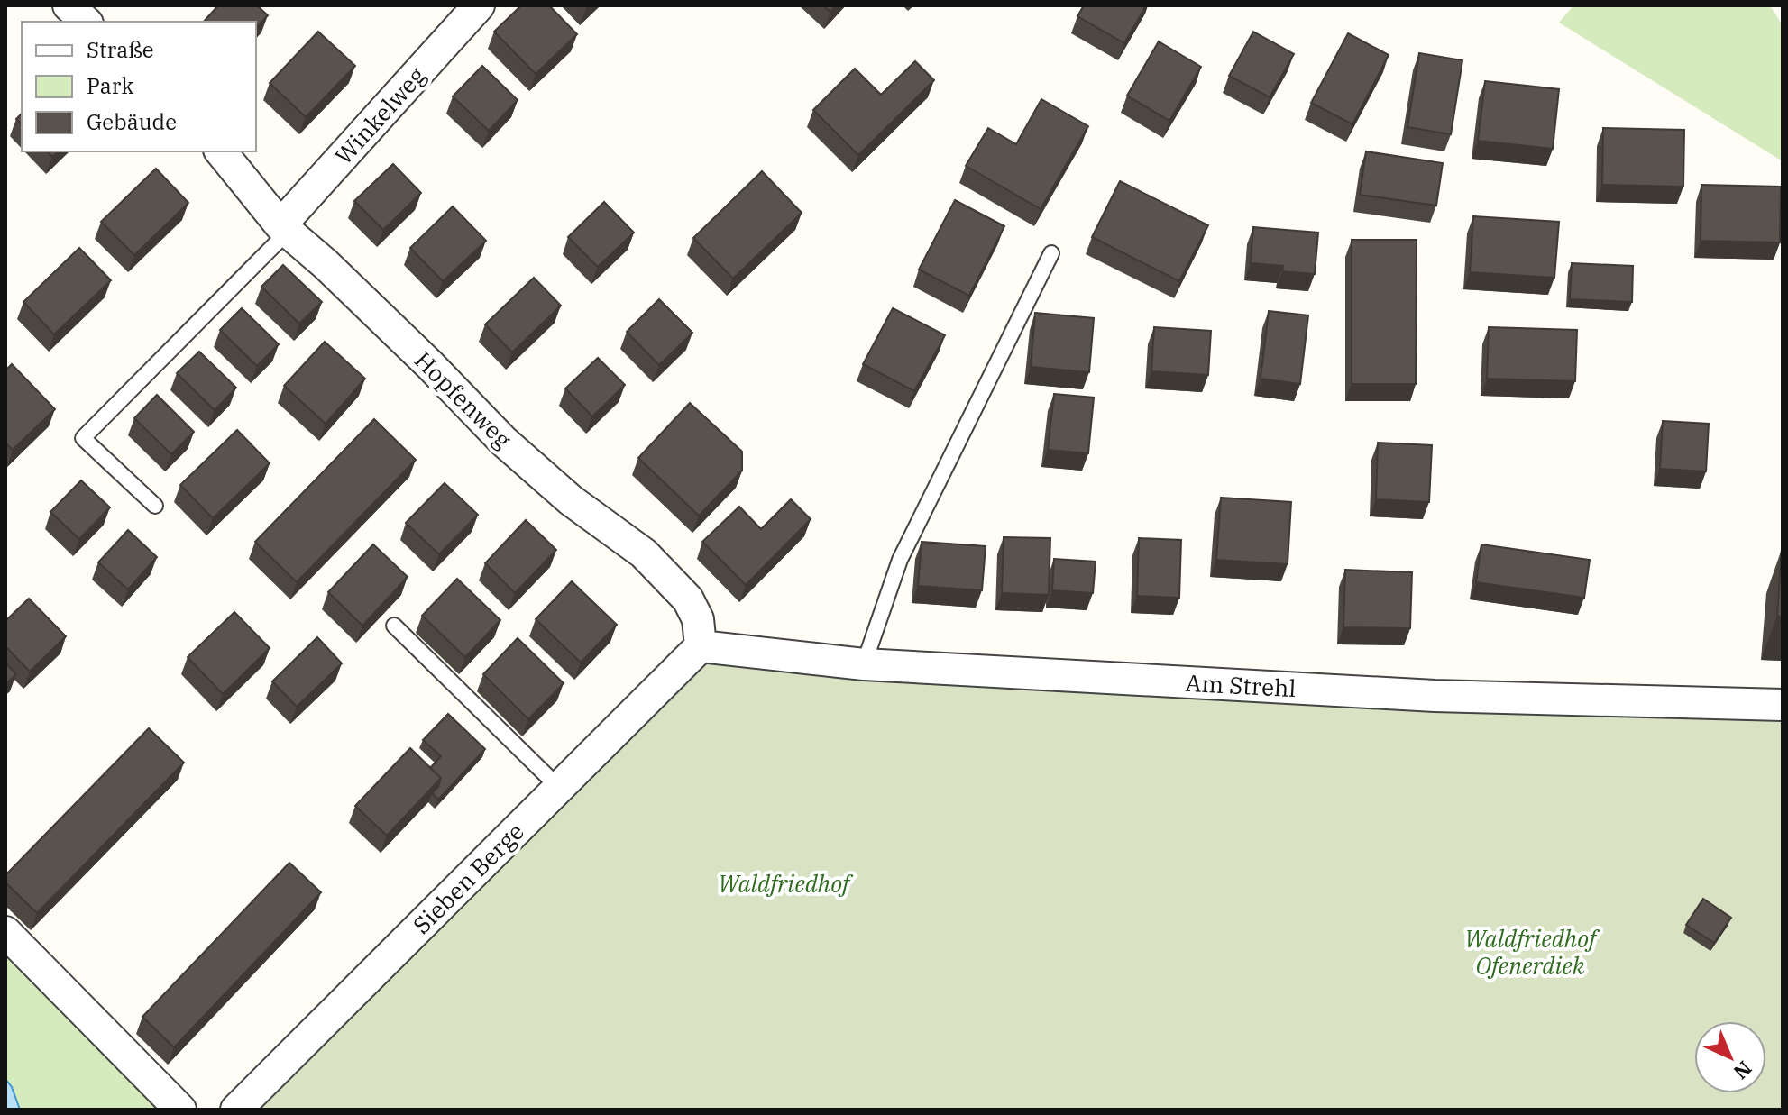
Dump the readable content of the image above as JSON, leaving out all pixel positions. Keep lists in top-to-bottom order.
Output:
{
  "streets": {
    "street": [
      "Winkelweg",
      "Hopfenweg",
      "Am Strehl",
      "Sieben Berge"
    ]
  },
  "crossings": [
    ["Winkelweg", "Hopfenweg"],
    ["Hopfenweg", "Am Strehl"],
    ["Hopfenweg", "Sieben Berge"],
    ["Am Strehl", "Sieben Berge"]
  ],
  "parks": ["Waldfriedhof", "Waldfriedhof Ofenerdiek"],
  "legend": ["Straße", "Park", "Gebäude"],
  "north": "bottom right"
}
